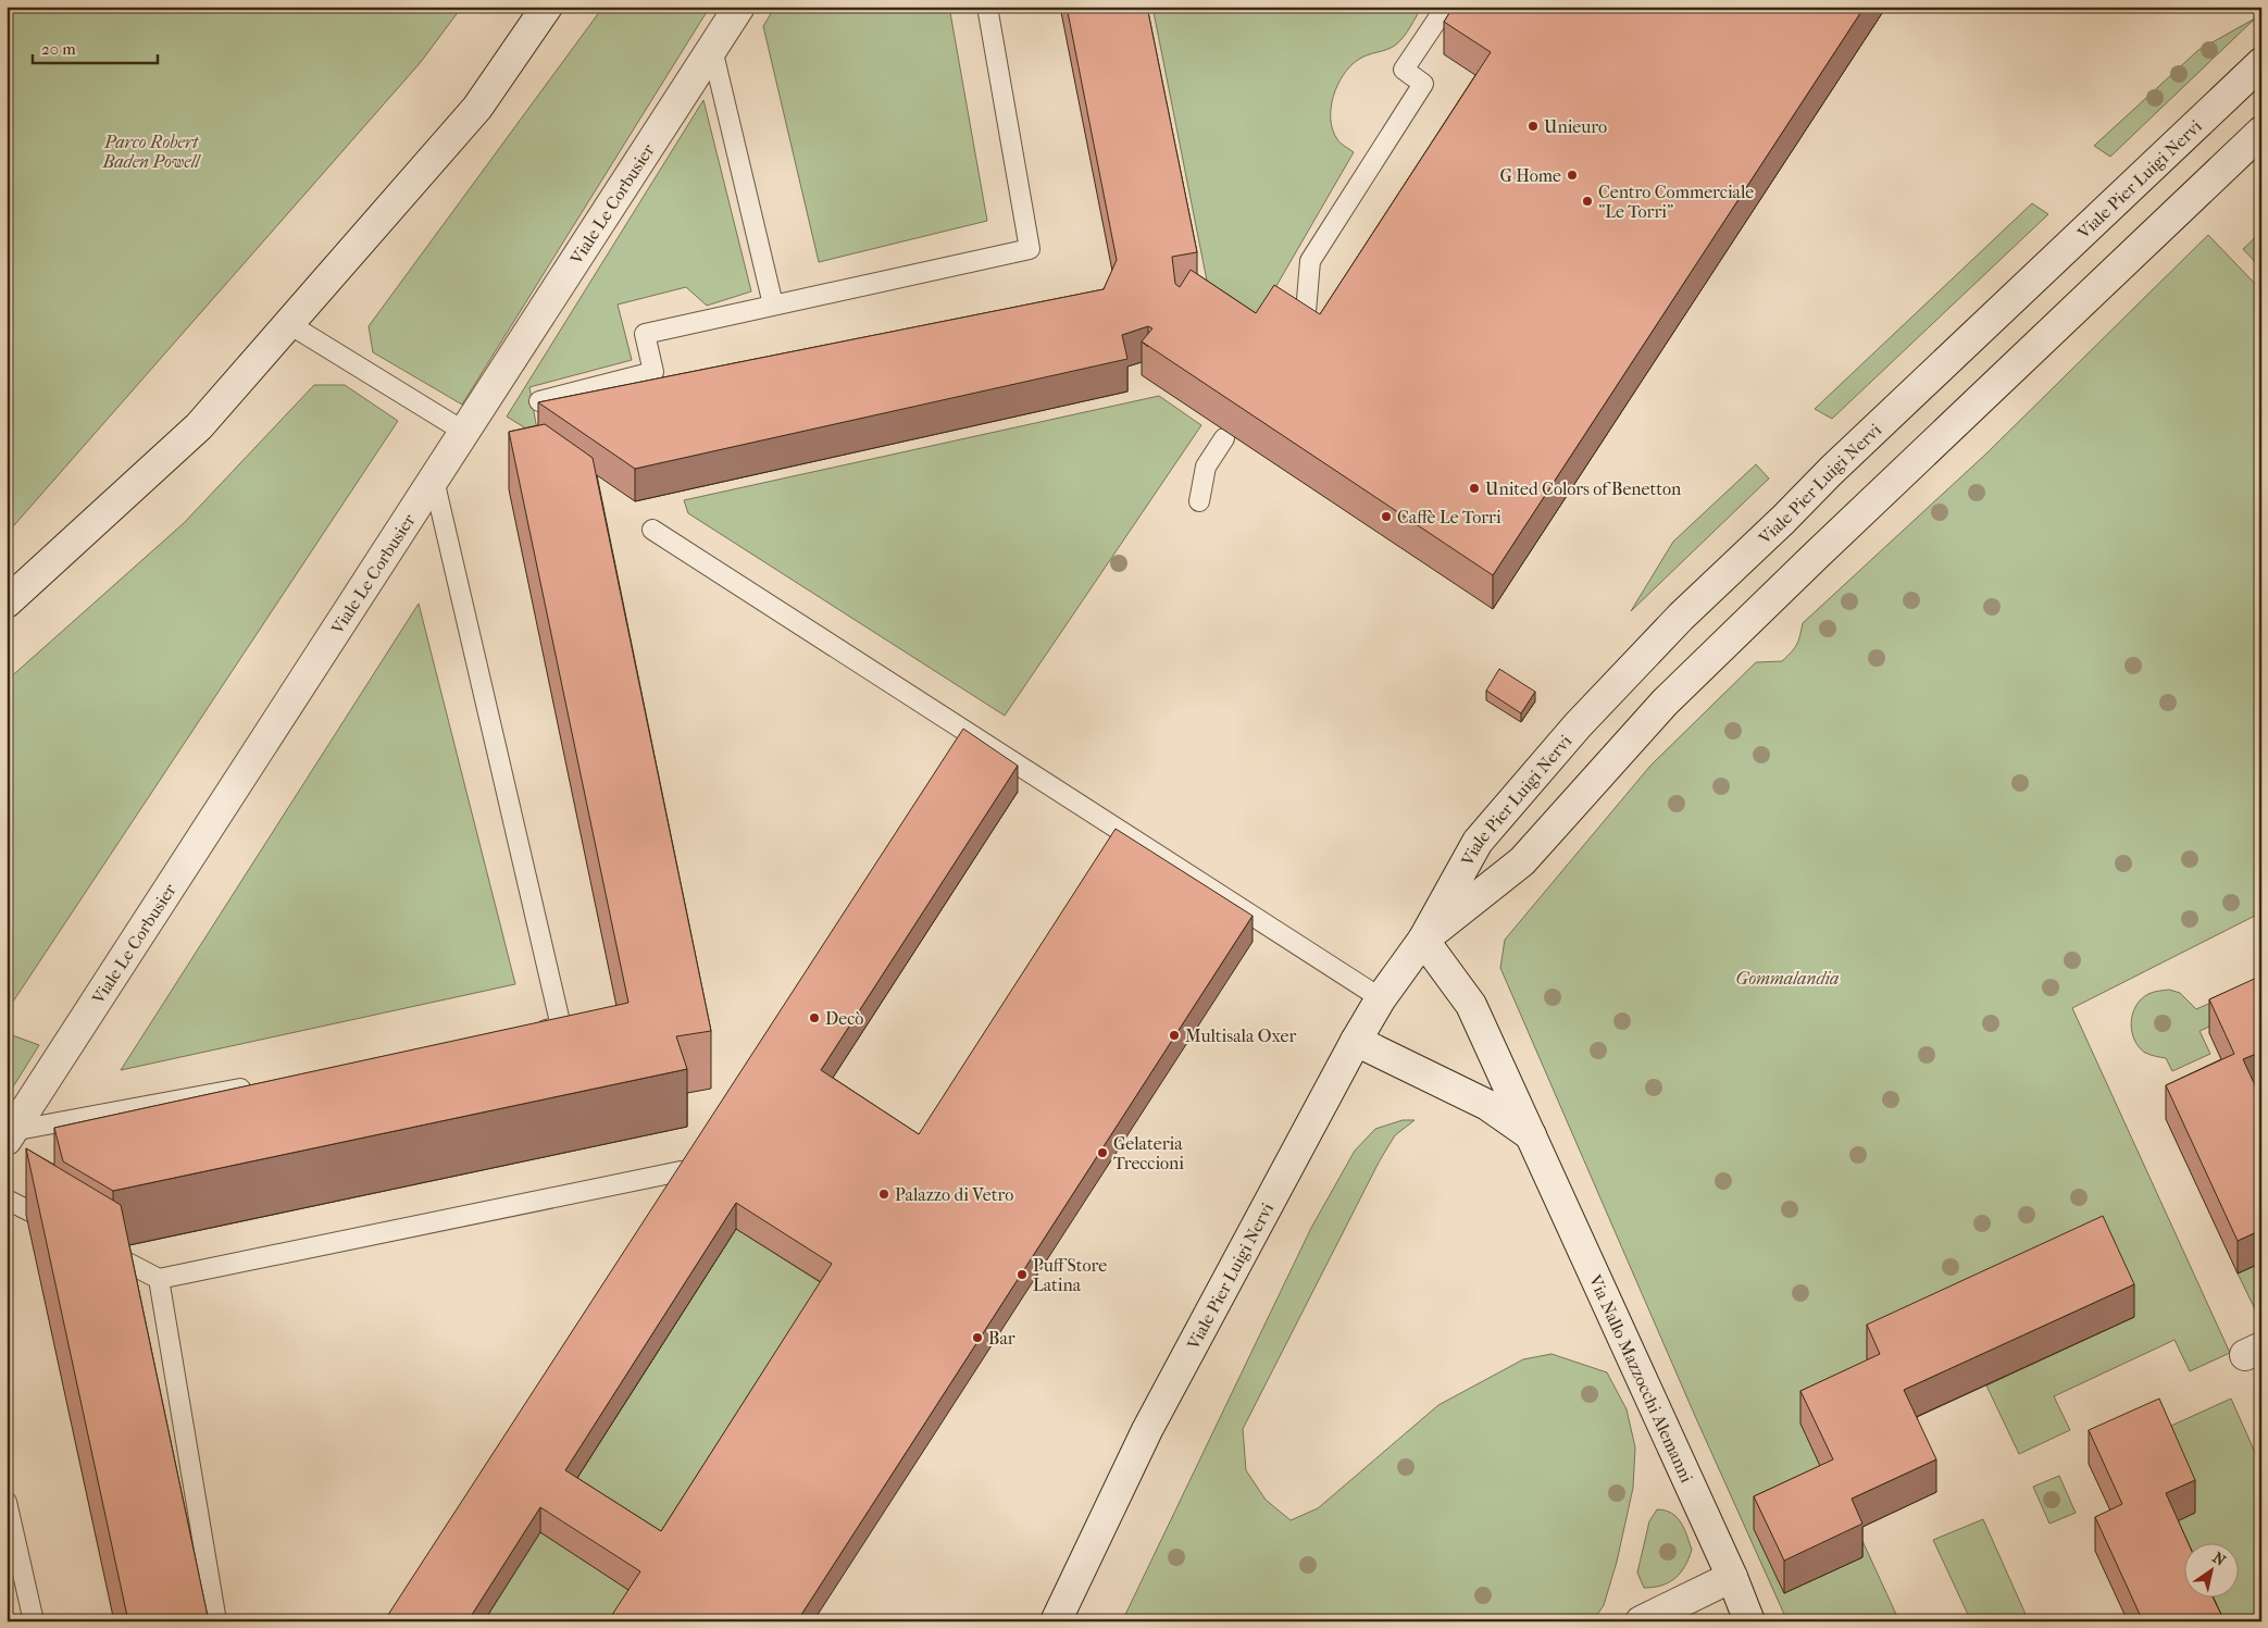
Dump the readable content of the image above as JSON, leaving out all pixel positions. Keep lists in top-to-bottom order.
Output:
{
  "streets": {
    "street": ["Viale Pier Luigi Nervi", "Viale Le Corbusier", "Via Nallo Mazzocchi Alemanni"]
  },
  "crossings": [
    ["Viale Pier Luigi Nervi", "Via Nallo Mazzocchi Alemanni"]
  ],
  "parks": ["Parco Robert Baden Powell", "Gommalandia"],
  "places": [
    "Unieuro",
    "G Home",
    "Centro Commerciale \"Le Torri\"",
    "United Colors of Benetton",
    "Caffè Le Torri",
    "Decò",
    "Multisala Oxer",
    "Gelateria Treccioni",
    "Palazzo di Vetro",
    "Puff Store Latina",
    "Bar"
  ],
  "scale_bar": "20 m",
  "north": "top right"
}
